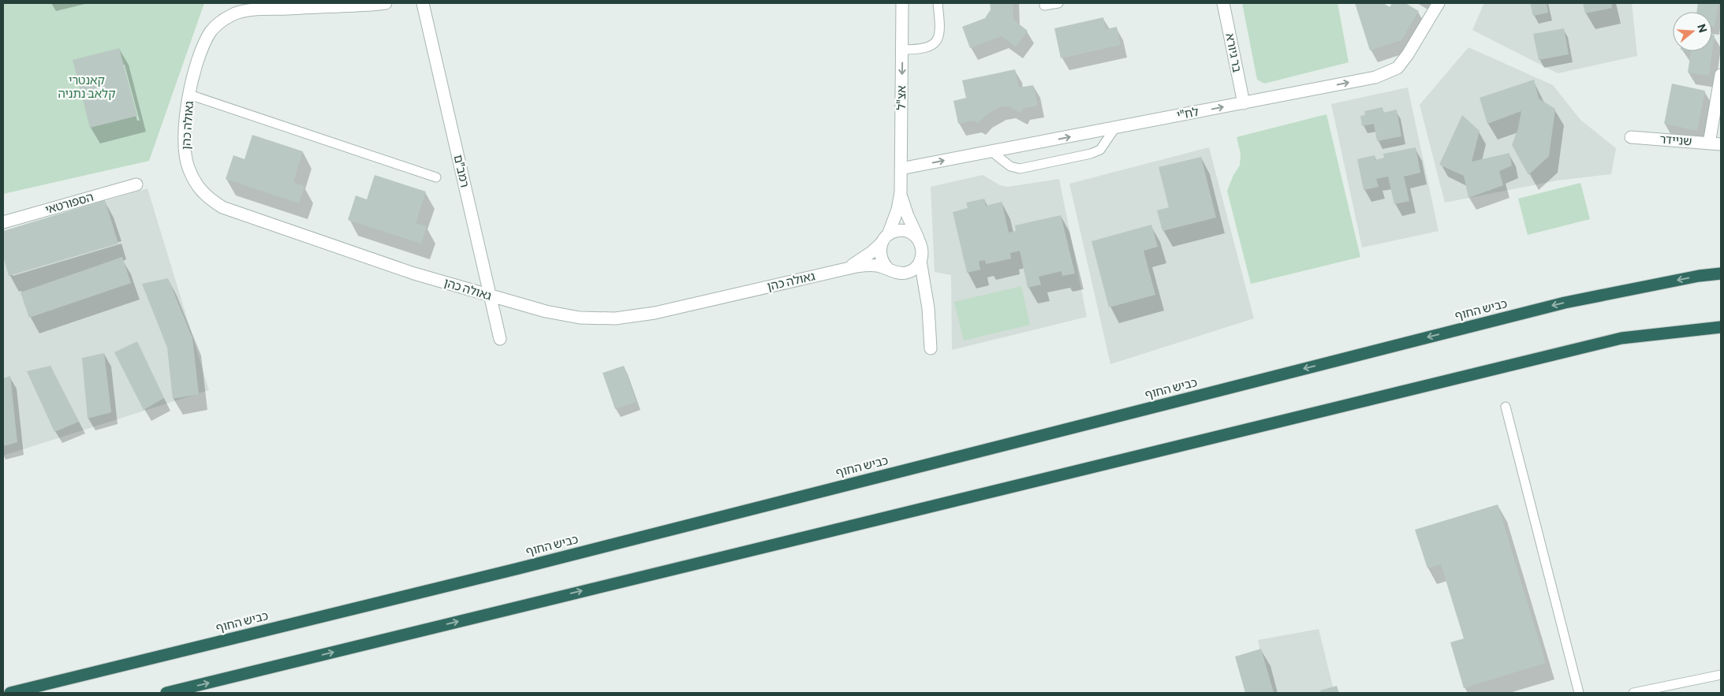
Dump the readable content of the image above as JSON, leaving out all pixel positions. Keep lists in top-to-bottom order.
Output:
{
  "streets": {
    "highway": ["כביש החוף"],
    "street": [
      "בר גיורא",
      "אצ\"ל",
      "לח\"י",
      "גאולה כהן",
      "שניידר",
      "רמב\"ם",
      "הספורטאי"
    ]
  },
  "crossings": [
    ["בר גיורא", "לח\"י"],
    ["אצ\"ל", "לח\"י"],
    ["אצ\"ל", "גאולה כהן"],
    ["גאולה כהן", "רמב\"ם"]
  ],
  "one_way": ["אצ\"ל", "לח\"י"],
  "parks": ["קאנטרי קלאב נתניה"],
  "north": "right"
}
